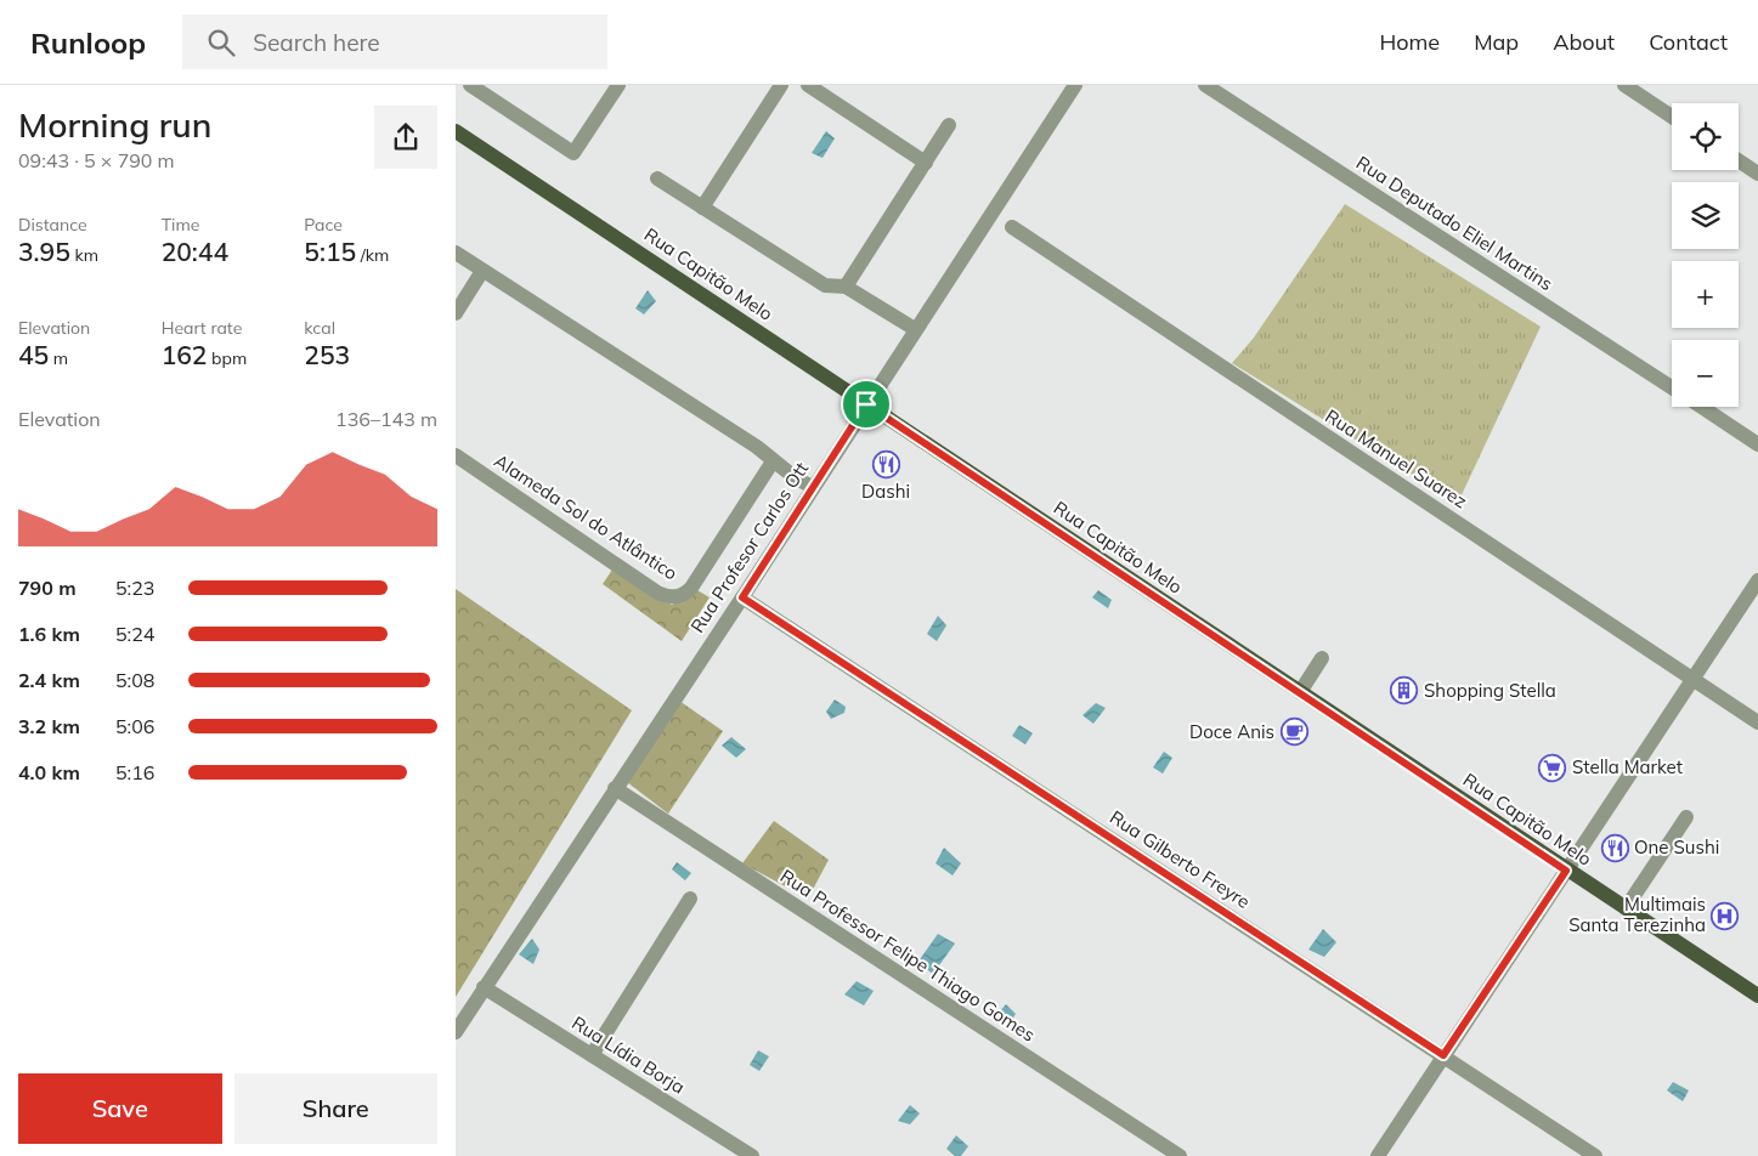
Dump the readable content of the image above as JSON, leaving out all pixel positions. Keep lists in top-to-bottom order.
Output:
{
  "streets": {
    "main road": ["Rua Capitão Melo"],
    "street": [
      "Rua Deputado Eliel Martins",
      "Rua Manuel Suarez",
      "Alameda Sol do Atlântico",
      "Rua Profesor Carlos Ott",
      "Rua Gilberto Freyre",
      "Rua Professor Felipe Thiago Gomes",
      "Rua Lídia Borja"
    ]
  },
  "crossings": [
    ["Rua Capitão Melo", "Rua Profesor Carlos Ott"],
    ["Rua Profesor Carlos Ott", "Rua Gilberto Freyre"],
    ["Rua Profesor Carlos Ott", "Rua Professor Felipe Thiago Gomes"],
    ["Rua Profesor Carlos Ott", "Rua Lídia Borja"]
  ],
  "places": {
    "restaurant": ["Dashi", "One Sushi"],
    "building": ["Shopping Stella"],
    "cafe": ["Doce Anis"],
    "supermarket": ["Stella Market"],
    "hospital": ["Multimais Santa Terezinha"]
  },
  "page": {
    "header": "Runloop",
    "search": "Search here",
    "nav": [
      "Home",
      "Map",
      "About",
      "Contact"
    ],
    "heading": ["Morning run", "09:43 · 5 × 790 m"],
    "map_buttons": ["+", "−"],
    "stats": [
      ["Distance", "3.95 km"],
      ["Time", "20:44"],
      ["Pace", "5:15 /km"],
      ["Elevation", "45 m"],
      ["Heart rate", "162 bpm"],
      ["kcal", "253"]
    ],
    "chart": ["Elevation", "136–143 m"],
    "list": [
      {
        "name": "790 m",
        "note": "5:23"
      },
      {
        "name": "1.6 km",
        "note": "5:24"
      },
      {
        "name": "2.4 km",
        "note": "5:08"
      },
      {
        "name": "3.2 km",
        "note": "5:06"
      },
      {
        "name": "4.0 km",
        "note": "5:16"
      }
    ],
    "buttons": ["Save", "Share"]
  }
}
